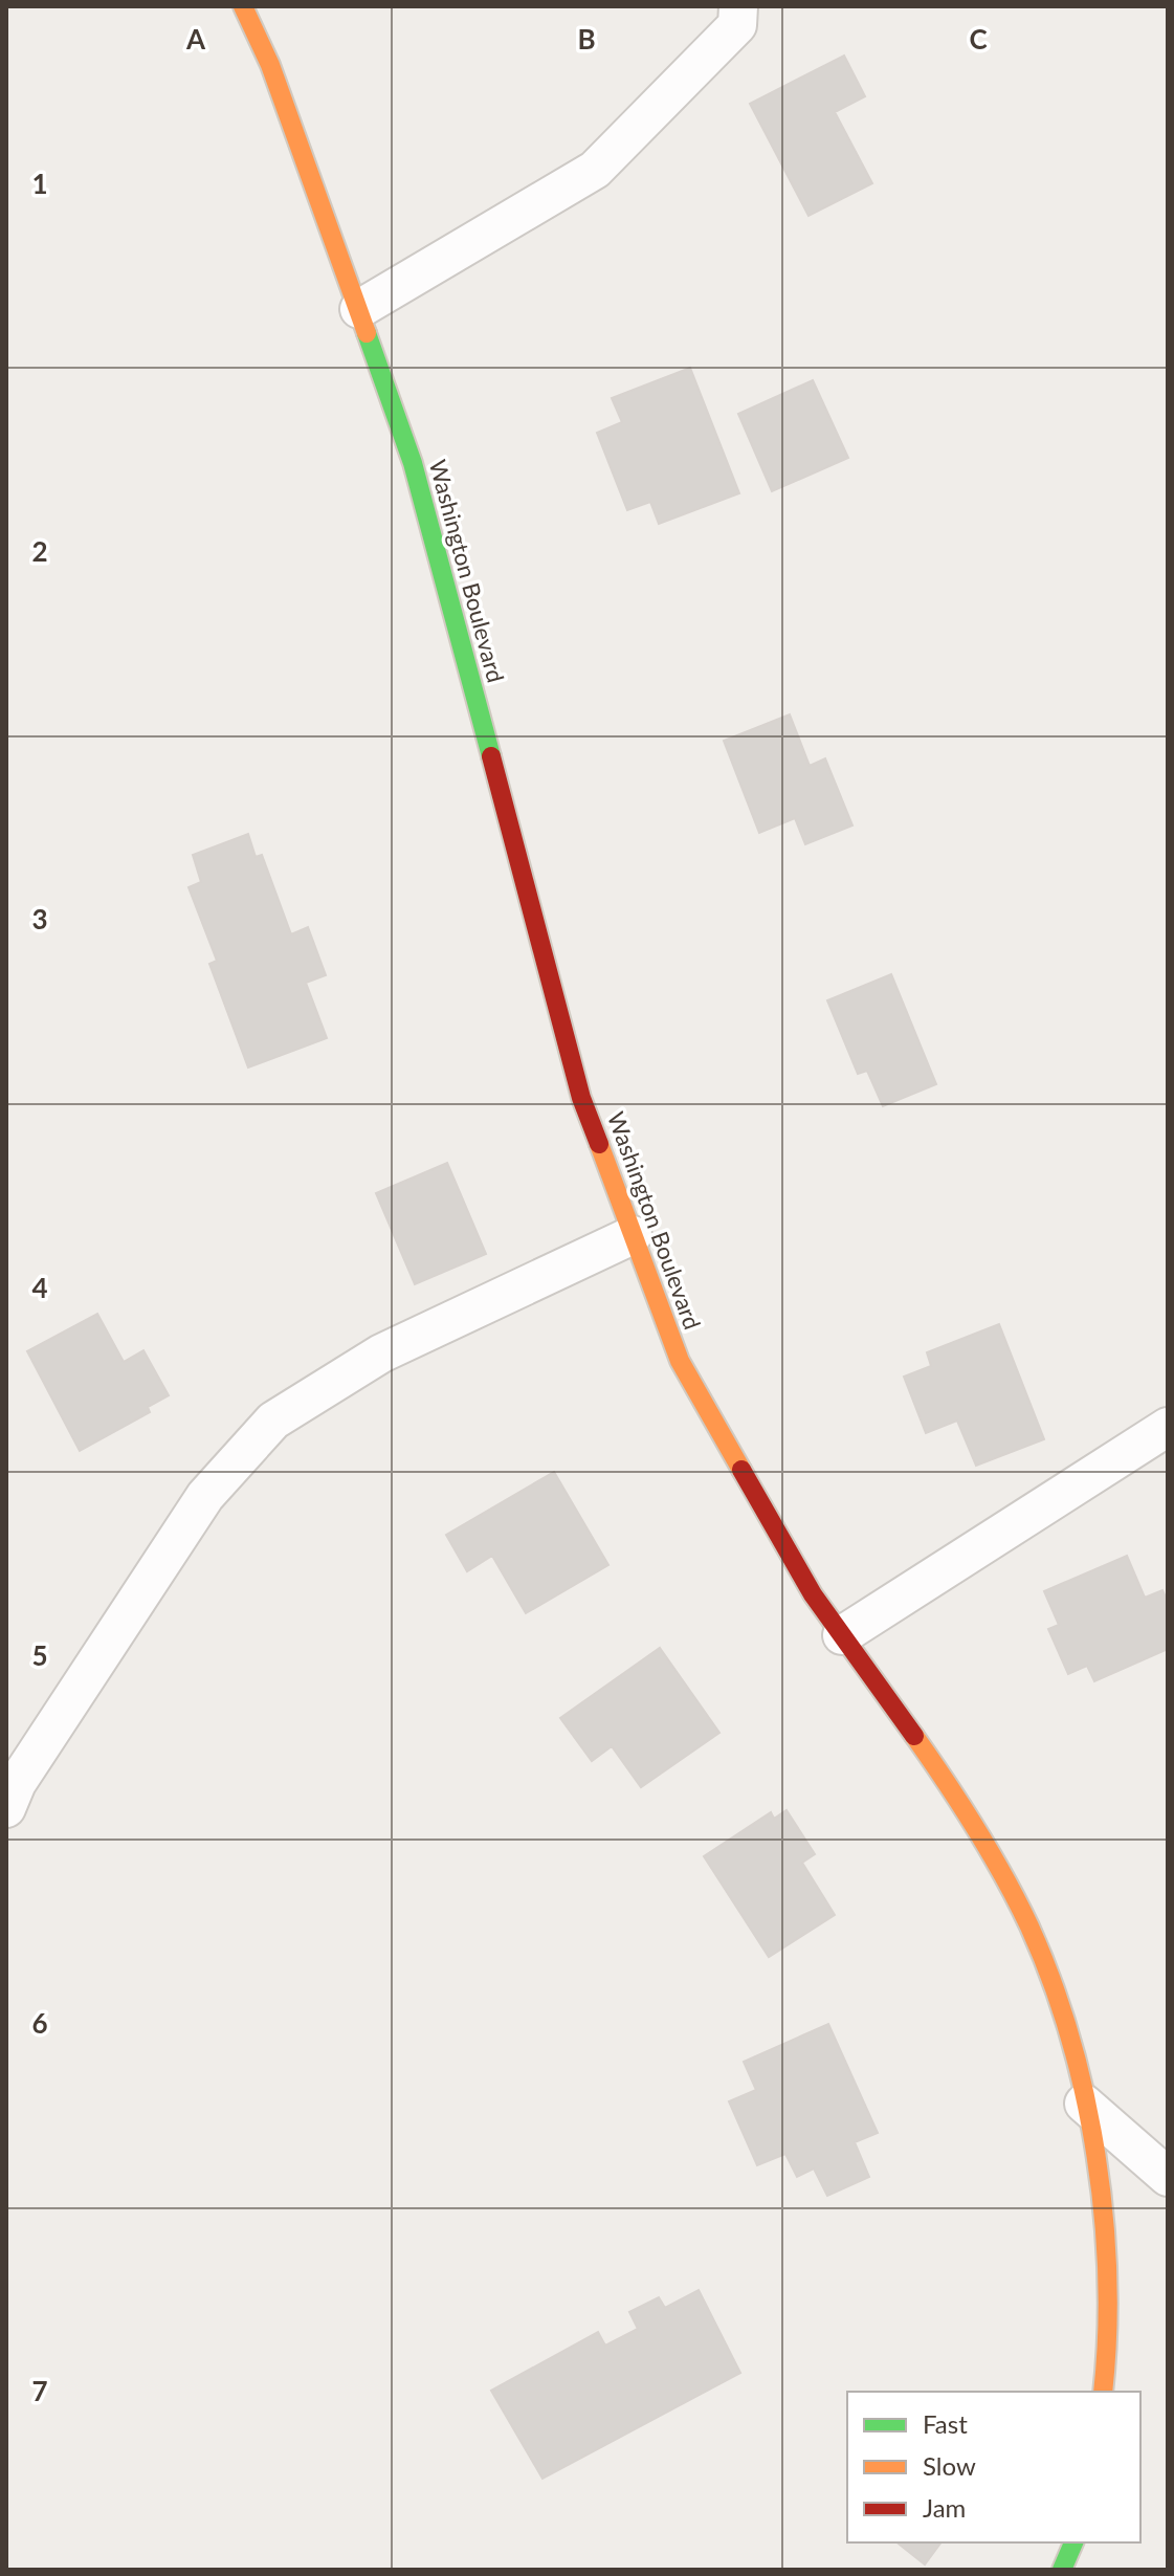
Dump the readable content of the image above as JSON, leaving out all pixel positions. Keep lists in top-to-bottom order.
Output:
{
  "streets": {
    "street": ["Washington Boulevard"]
  },
  "legend": ["Fast", "Slow", "Jam"],
  "grid": {
    "columns": ["A", "B", "C"],
    "rows": [
      "1",
      "2",
      "3",
      "4",
      "5",
      "6",
      "7"
    ]
  }
}
